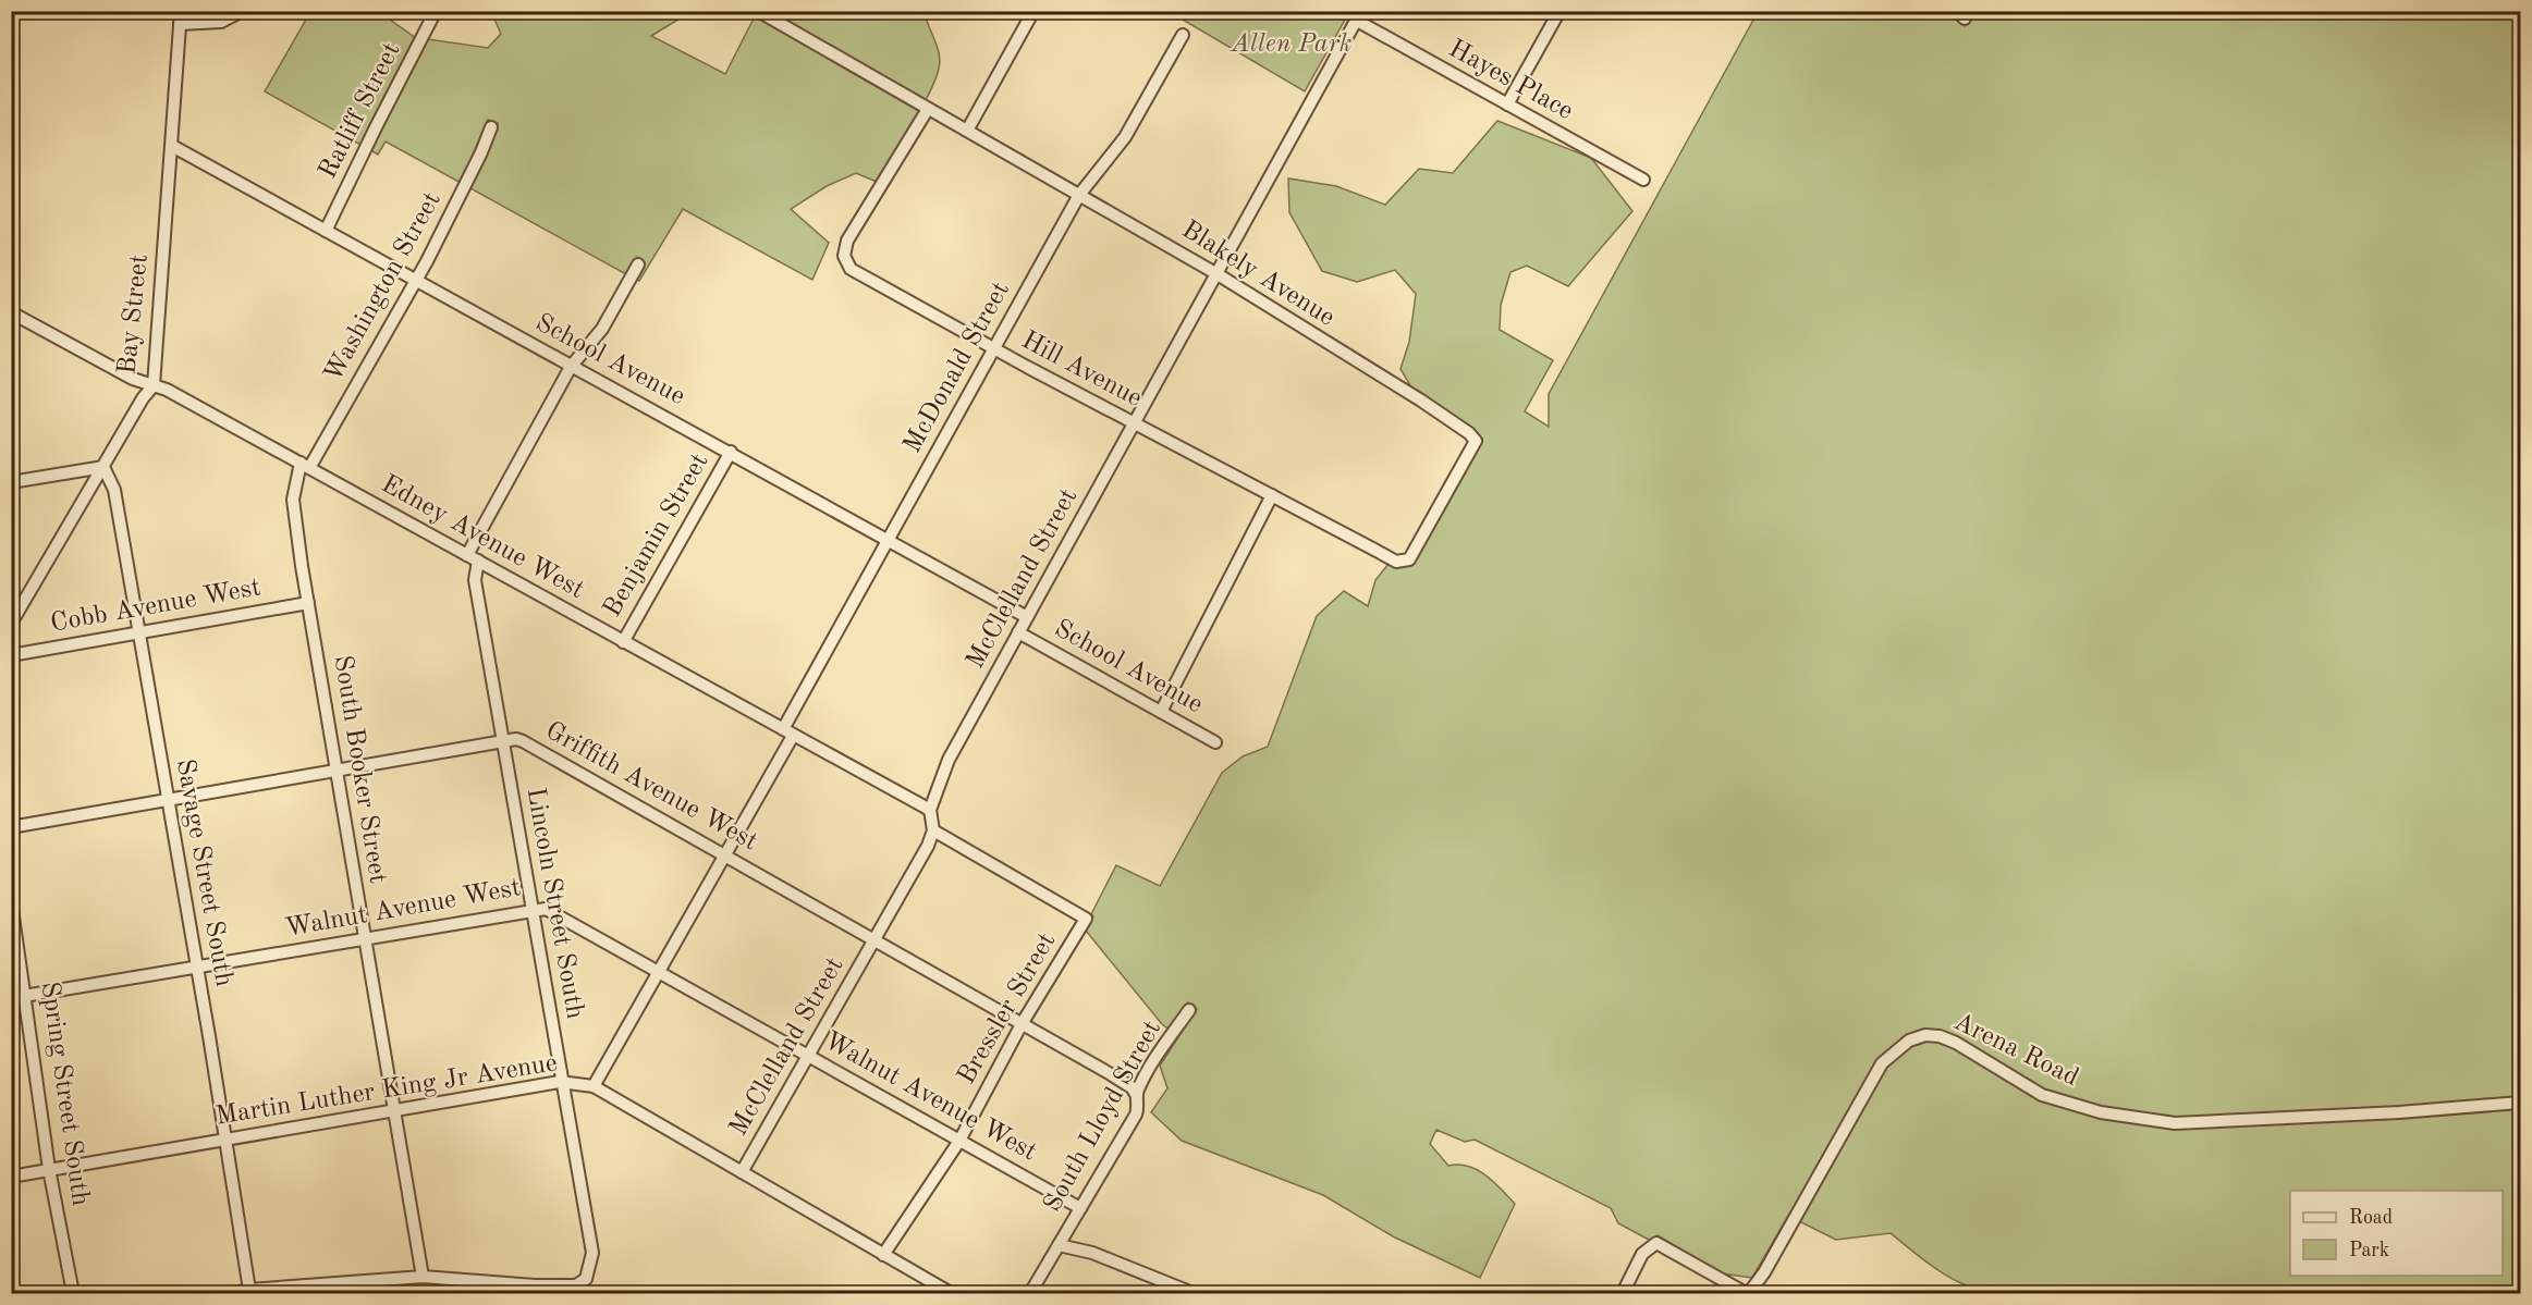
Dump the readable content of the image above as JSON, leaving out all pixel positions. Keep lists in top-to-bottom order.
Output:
{
  "streets": {
    "street": [
      "Hayes Place",
      "Ratliff Street",
      "Blakely Avenue",
      "Washington Street",
      "Bay Street",
      "School Avenue",
      "McDonald Street",
      "Hill Avenue",
      "Benjamin Street",
      "Edney Avenue West",
      "McClelland Street",
      "Cobb Avenue West",
      "South Booker Street",
      "Griffith Avenue West",
      "Savage Street South",
      "Lincoln Street South",
      "Walnut Avenue West",
      "Bressler Street",
      "Arena Road",
      "Martin Luther King Jr Avenue",
      "Spring Street South",
      "South Lloyd Street"
    ]
  },
  "crossings": [
    ["Hayes Place", "McClelland Street"],
    ["Ratliff Street", "School Avenue"],
    ["Blakely Avenue", "McDonald Street"],
    ["Blakely Avenue", "Hill Avenue"],
    ["Blakely Avenue", "McClelland Street"],
    ["Washington Street", "School Avenue"],
    ["Washington Street", "Edney Avenue West"],
    ["Washington Street", "South Booker Street"],
    ["Bay Street", "School Avenue"],
    ["Bay Street", "Edney Avenue West"],
    ["Bay Street", "Savage Street South"],
    ["School Avenue", "McDonald Street"],
    ["School Avenue", "Benjamin Street"],
    ["School Avenue", "McClelland Street"],
    ["School Avenue", "Lincoln Street South"],
    ["McDonald Street", "Hill Avenue"],
    ["McDonald Street", "Edney Avenue West"],
    ["McDonald Street", "Griffith Avenue West"],
    ["McDonald Street", "Walnut Avenue West"],
    ["McDonald Street", "Martin Luther King Jr Avenue"],
    ["Hill Avenue", "McClelland Street"],
    ["Benjamin Street", "Edney Avenue West"],
    ["Edney Avenue West", "McClelland Street"],
    ["Edney Avenue West", "South Booker Street"],
    ["Edney Avenue West", "Lincoln Street South"],
    ["McClelland Street", "Griffith Avenue West"],
    ["McClelland Street", "Walnut Avenue West"],
    ["McClelland Street", "Bressler Street"],
    ["McClelland Street", "Martin Luther King Jr Avenue"],
    ["Cobb Avenue West", "South Booker Street"],
    ["Cobb Avenue West", "Savage Street South"],
    ["South Booker Street", "Griffith Avenue West"],
    ["South Booker Street", "Lincoln Street South"],
    ["South Booker Street", "Walnut Avenue West"],
    ["South Booker Street", "Martin Luther King Jr Avenue"],
    ["Griffith Avenue West", "Savage Street South"],
    ["Griffith Avenue West", "Lincoln Street South"],
    ["Griffith Avenue West", "Bressler Street"],
    ["Griffith Avenue West", "South Lloyd Street"],
    ["Savage Street South", "Walnut Avenue West"],
    ["Savage Street South", "Martin Luther King Jr Avenue"],
    ["Lincoln Street South", "Walnut Avenue West"],
    ["Lincoln Street South", "Martin Luther King Jr Avenue"],
    ["Walnut Avenue West", "Bressler Street"],
    ["Walnut Avenue West", "Spring Street South"],
    ["Walnut Avenue West", "South Lloyd Street"],
    ["Bressler Street", "Martin Luther King Jr Avenue"],
    ["Martin Luther King Jr Avenue", "Spring Street South"]
  ],
  "parks": ["Allen Park"],
  "legend": ["Road", "Park"]
}
